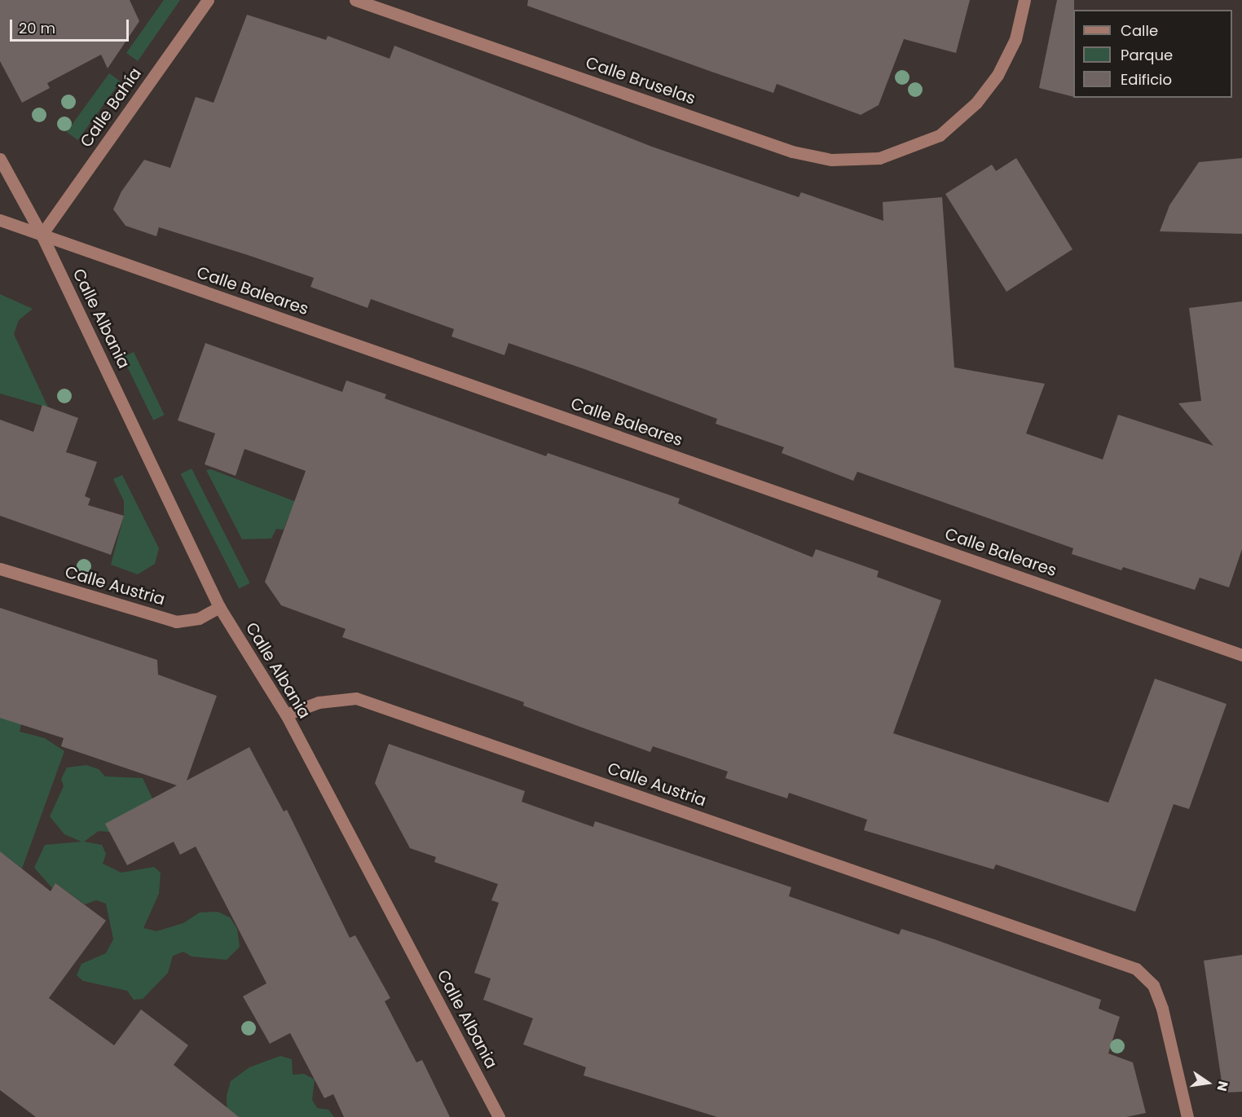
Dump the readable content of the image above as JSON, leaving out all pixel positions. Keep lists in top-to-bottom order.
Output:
{
  "streets": {
    "street": [
      "Calle Bruselas",
      "Calle Bahía",
      "Calle Baleares",
      "Calle Albania",
      "Calle Austria"
    ]
  },
  "crossings": [
    ["Calle Bahía", "Calle Baleares"],
    ["Calle Bahía", "Calle Albania"],
    ["Calle Baleares", "Calle Albania"],
    ["Calle Albania", "Calle Austria"]
  ],
  "legend": ["Calle", "Parque", "Edificio"],
  "scale_bar": "20 m",
  "north": "right"
}
